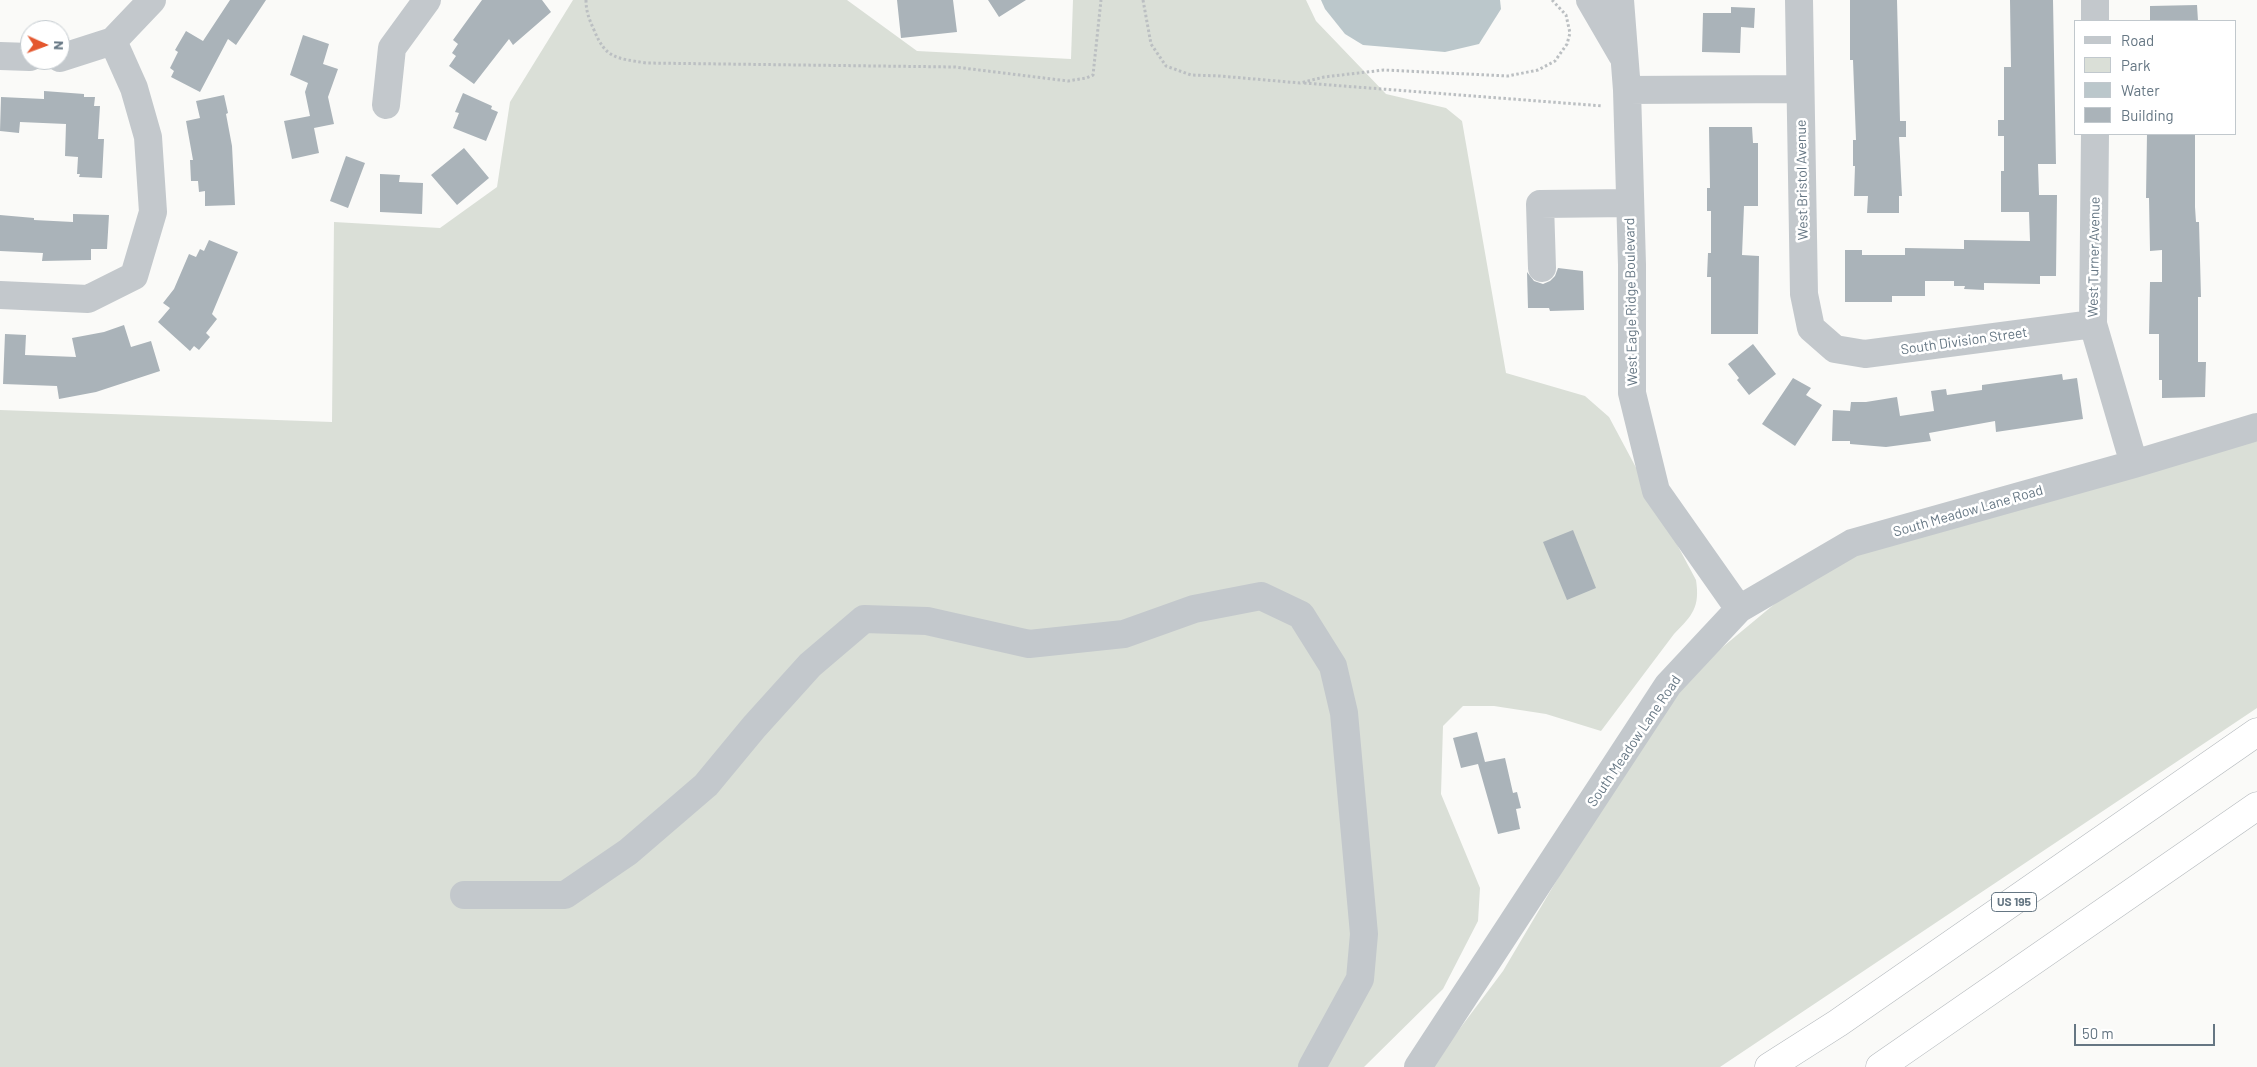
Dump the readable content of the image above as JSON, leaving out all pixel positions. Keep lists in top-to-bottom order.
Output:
{
  "streets": {
    "highway": ["US 195"],
    "street": [
      "West Bristol Avenue",
      "West Turner Avenue",
      "West Eagle Ridge Boulevard",
      "South Division Street",
      "South Meadow Lane Road"
    ]
  },
  "crossings": [
    ["West Bristol Avenue", "South Division Street"],
    ["West Turner Avenue", "South Division Street"],
    ["West Turner Avenue", "South Meadow Lane Road"],
    ["West Eagle Ridge Boulevard", "South Meadow Lane Road"]
  ],
  "legend": [
    "Road",
    "Park",
    "Water",
    "Building"
  ],
  "scale_bar": "50 m",
  "north": "right"
}
